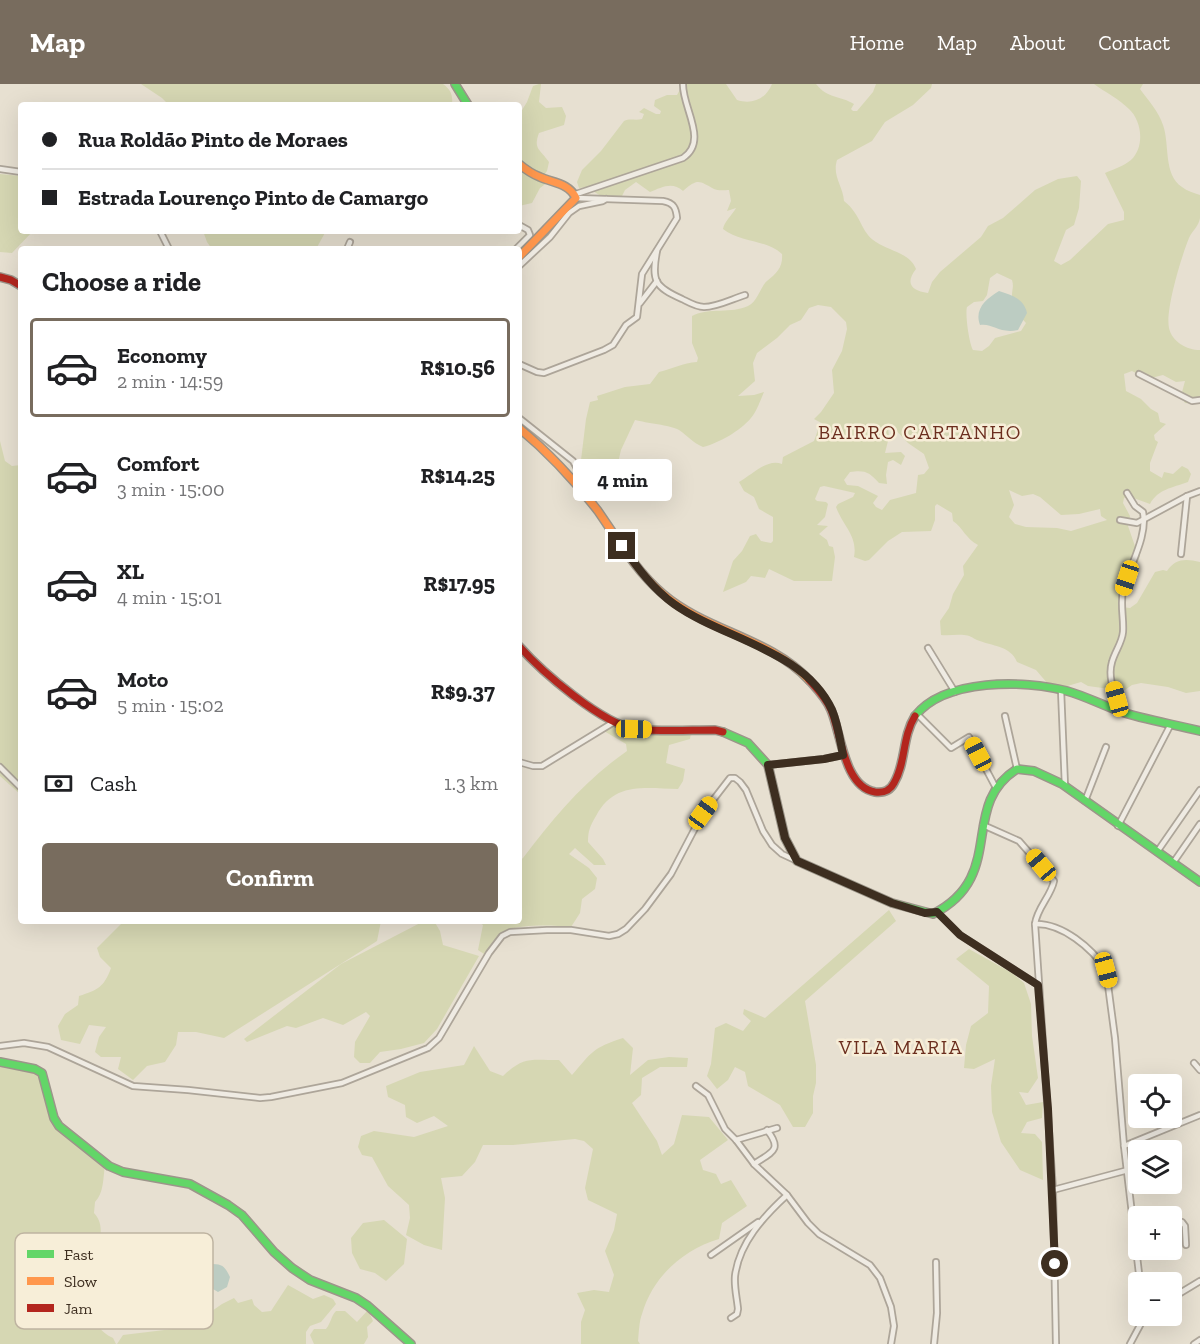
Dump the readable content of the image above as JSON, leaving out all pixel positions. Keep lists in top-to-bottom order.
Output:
{
  "districts": ["BAIRRO CARTANHO", "VILA MARIA"],
  "legend": ["Fast", "Slow", "Jam"],
  "page": {
    "header": "Map",
    "nav": [
      "Home",
      "Map",
      "About",
      "Contact"
    ],
    "banner": ["Rua Roldão Pinto de Moraes", "Estrada Lourenço Pinto de Camargo"],
    "heading": "Choose a ride",
    "list": [
      {
        "name": "Economy",
        "note": "2 min · 14:59",
        "value": "R$10.56"
      },
      {
        "name": "Comfort",
        "note": "3 min · 15:00",
        "value": "R$14.25"
      },
      {
        "name": "XL",
        "note": "4 min · 15:01",
        "value": "R$17.95"
      },
      {
        "name": "Moto",
        "note": "5 min · 15:02",
        "value": "R$9.37"
      }
    ],
    "bubble": "4 min",
    "pay": ["Cash", "1.3 km"],
    "buttons": "Confirm",
    "map_buttons": ["+", "−"]
  }
}
